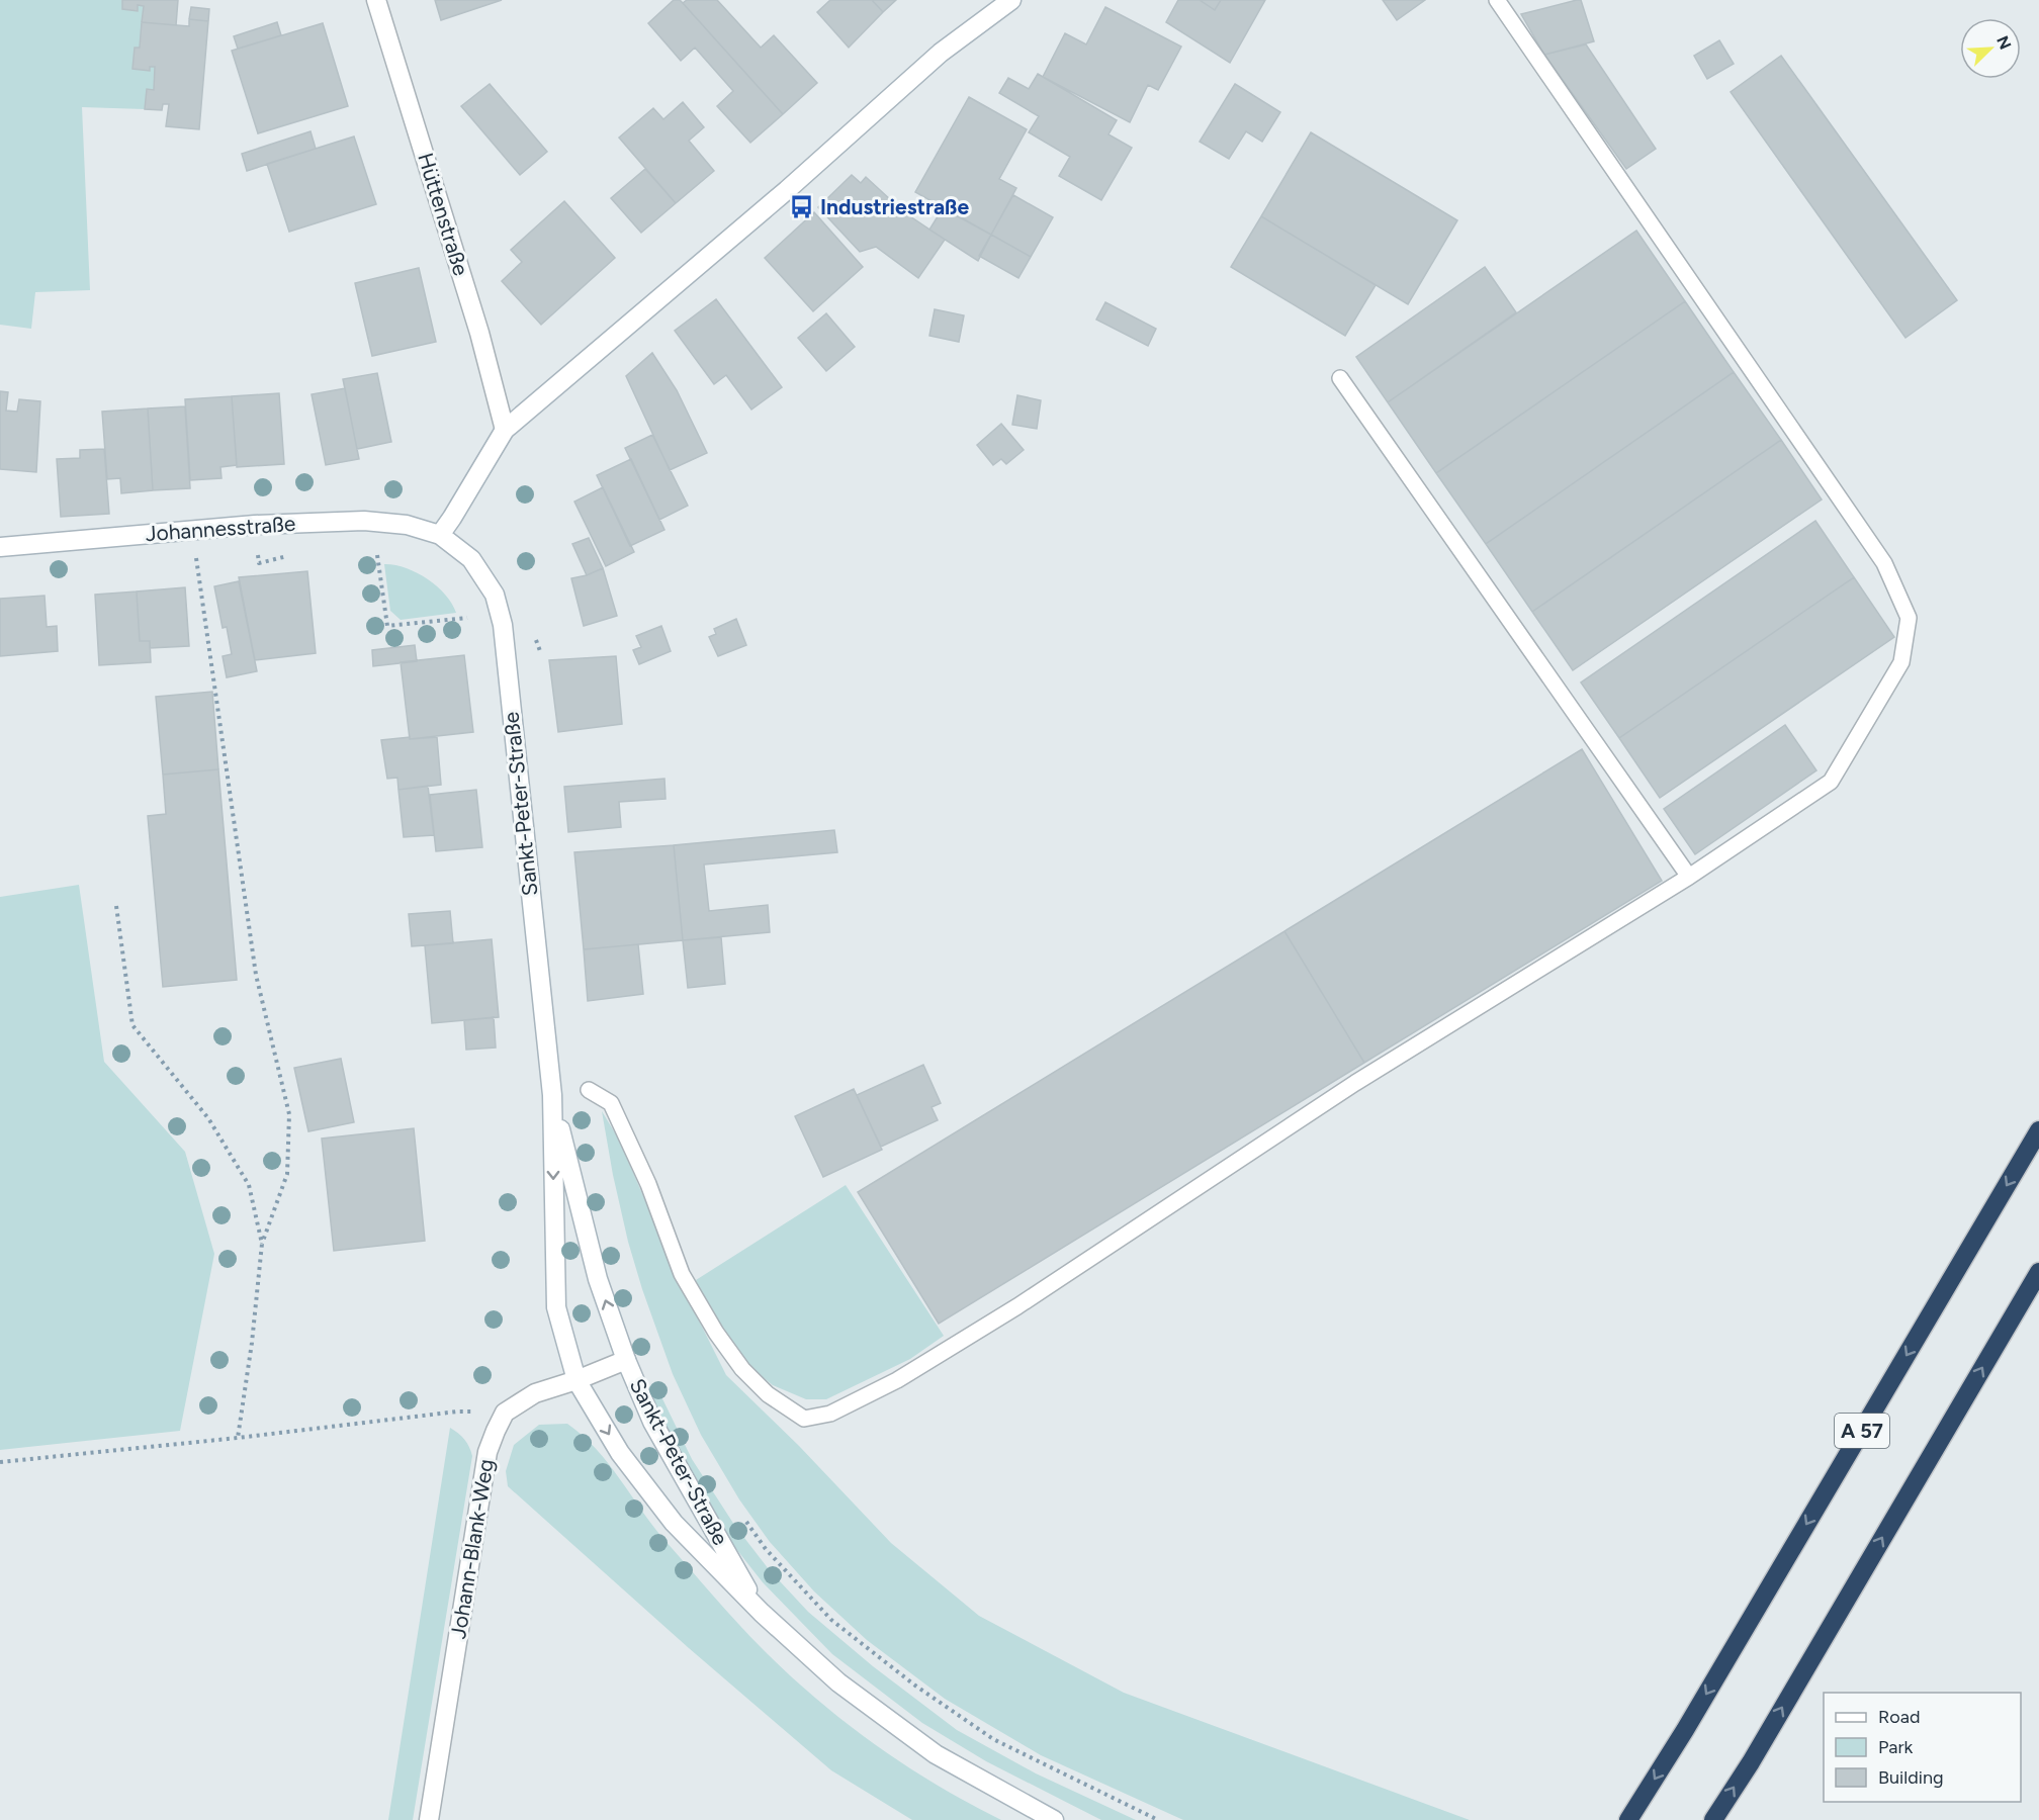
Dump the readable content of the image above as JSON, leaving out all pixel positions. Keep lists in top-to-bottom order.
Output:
{
  "streets": {
    "highway": ["A 57"],
    "street": [
      "Hüttenstraße",
      "Johannesstraße",
      "Sankt-Peter-Straße",
      "Johann-Blank-Weg"
    ]
  },
  "crossings": [
    ["Johannesstraße", "Sankt-Peter-Straße"]
  ],
  "places": {
    "bus stop": ["Industriestraße"]
  },
  "legend": ["Road", "Park", "Building"],
  "north": "top right"
}
